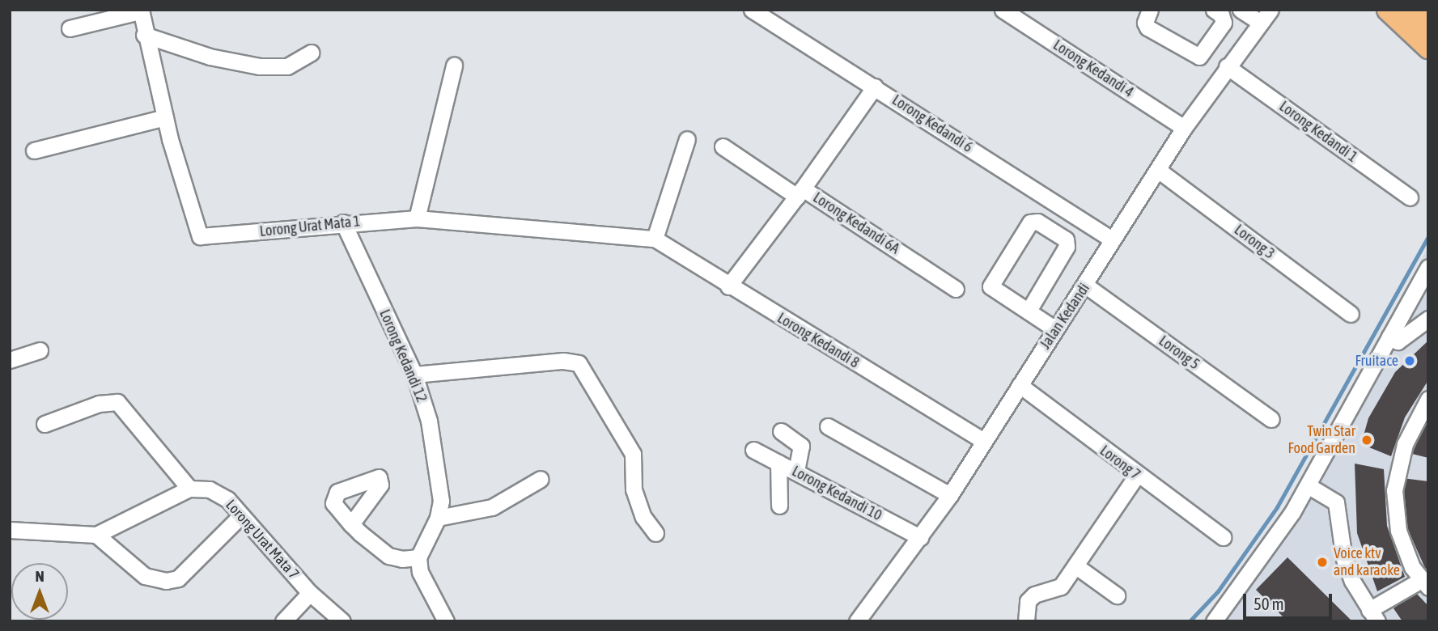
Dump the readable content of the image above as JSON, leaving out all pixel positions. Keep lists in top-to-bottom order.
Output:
{
  "streets": {
    "street": [
      "Lorong Kedandi 4",
      "Lorong Kedandi 6",
      "Lorong Kedandi 1",
      "Lorong Kedandi 6A",
      "Lorong Urat Mata 1",
      "Lorong 3",
      "Jalan Kedandi",
      "Lorong Kedandi 8",
      "Lorong 5",
      "Lorong Kedandi 12",
      "Lorong 7",
      "Lorong Kedandi 10",
      "Lorong Urat Mata 7"
    ]
  },
  "crossings": [
    ["Lorong Kedandi 4", "Jalan Kedandi"],
    ["Lorong Kedandi 6", "Lorong Kedandi 6A"],
    ["Lorong Kedandi 6", "Jalan Kedandi"],
    ["Lorong Kedandi 1", "Jalan Kedandi"],
    ["Lorong Urat Mata 1", "Lorong Kedandi 8"],
    ["Lorong Urat Mata 1", "Lorong Kedandi 12"],
    ["Lorong 3", "Jalan Kedandi"],
    ["Jalan Kedandi", "Lorong Kedandi 8"],
    ["Jalan Kedandi", "Lorong 5"],
    ["Jalan Kedandi", "Lorong 7"],
    ["Jalan Kedandi", "Lorong Kedandi 10"]
  ],
  "places": ["Fruitace", "Twin Star Food Garden", "Voice ktv and karaoke"],
  "scale_bar": "50 m",
  "north": "top"
}
